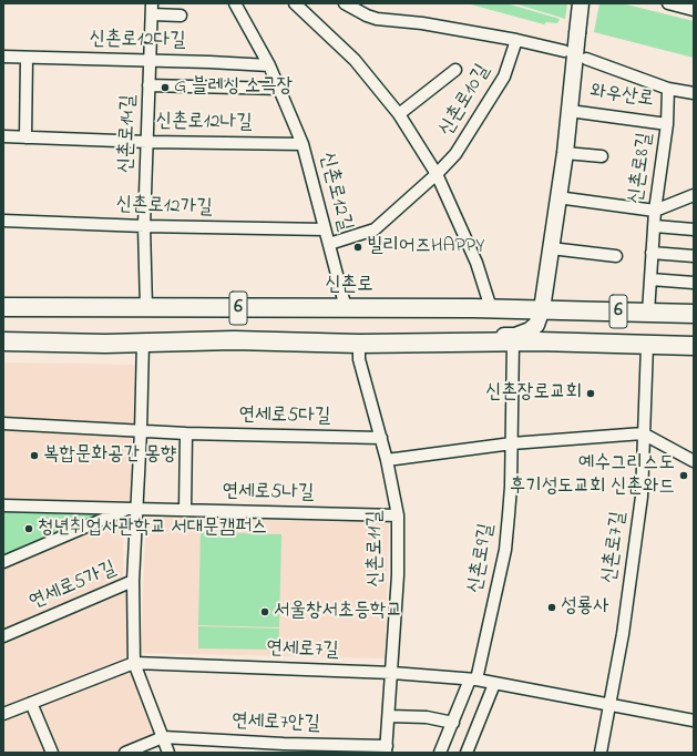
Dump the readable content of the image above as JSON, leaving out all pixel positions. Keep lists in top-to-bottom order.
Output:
{
  "streets": {
    "main road": ["신촌로", "6"],
    "street": [
      "신촌로12다길",
      "와우산로",
      "신촌로10길",
      "신촌로12나길",
      "신촌로14길",
      "신촌로8길",
      "신촌로12길",
      "신촌로12가길",
      "연세로5다길",
      "연세로5나길",
      "신촌로7길",
      "신촌로11길",
      "신촌로9길",
      "연세로5가길",
      "연세로7길",
      "연세로7안길"
    ]
  },
  "crossings": [
    ["신촌로12다길", "신촌로14길"],
    ["신촌로12다길", "신촌로12길"],
    ["와우산로", "신촌로8길"],
    ["와우산로", "신촌로"],
    ["와우산로", "6"],
    ["신촌로10길", "신촌로12길"],
    ["신촌로10길", "신촌로"],
    ["신촌로12나길", "신촌로14길"],
    ["신촌로12나길", "신촌로12길"],
    ["신촌로14길", "신촌로12가길"],
    ["신촌로14길", "신촌로"],
    ["신촌로8길", "신촌로"],
    ["신촌로12길", "신촌로12가길"],
    ["신촌로12길", "신촌로"],
    ["6", "신촌로7길"],
    ["6", "신촌로11길"],
    ["6", "신촌로9길"],
    ["연세로5다길", "신촌로11길"],
    ["연세로5나길", "신촌로11길"],
    ["신촌로11길", "연세로7길"],
    ["신촌로11길", "연세로7안길"],
    ["신촌로9길", "연세로7길"]
  ],
  "places": [
    "G 블레싱 소극장",
    "빌리어즈HAPPY",
    "신촌장로교회",
    "복합문화공간 몽향",
    "예수그리스도 후기성도교회 신촌와드",
    "청년취업사관학교 서대문캠퍼스",
    "성룡사",
    "서울창서초등학교"
  ]
}
